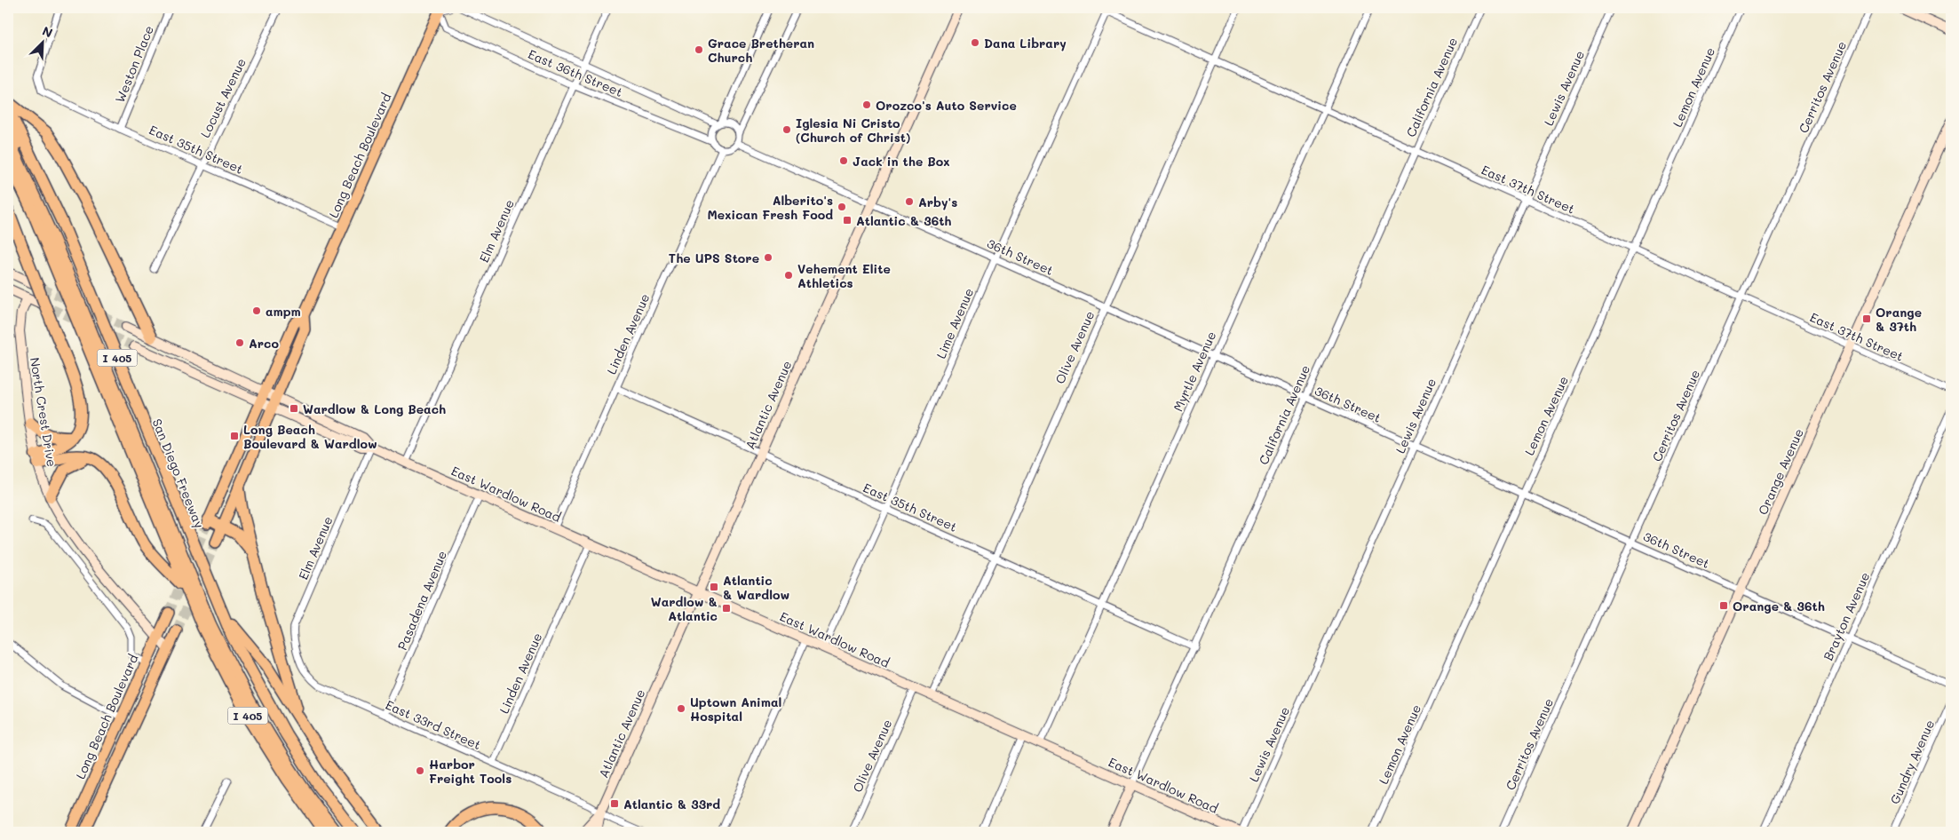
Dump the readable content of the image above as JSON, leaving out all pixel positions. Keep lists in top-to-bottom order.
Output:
{
  "streets": {
    "highway": ["I 405", "San Diego Freeway"],
    "main road": [
      "California Avenue",
      "Long Beach Boulevard",
      "Atlantic Avenue",
      "North Crest Drive",
      "Orange Avenue",
      "East Wardlow Road"
    ],
    "street": [
      "Weston Place",
      "East 36th Street",
      "Lemon Avenue",
      "Cerritos Avenue",
      "Lewis Avenue",
      "Locust Avenue",
      "East 35th Street",
      "East 37th Street",
      "Elm Avenue",
      "36th Street",
      "Lime Avenue",
      "Linden Avenue",
      "Olive Avenue",
      "Myrtle Avenue",
      "Pasadena Avenue",
      "Brayton Avenue",
      "East 33rd Street",
      "Gundry Avenue"
    ]
  },
  "crossings": [
    ["Weston Place", "East 35th Street"],
    ["East 36th Street", "Long Beach Boulevard"],
    ["East 36th Street", "Elm Avenue"],
    ["East 36th Street", "36th Street"],
    ["East 36th Street", "Linden Avenue"],
    ["California Avenue", "East 35th Street"],
    ["California Avenue", "East 37th Street"],
    ["California Avenue", "36th Street"],
    ["California Avenue", "East Wardlow Road"],
    ["Lemon Avenue", "East 37th Street"],
    ["Lemon Avenue", "36th Street"],
    ["Cerritos Avenue", "East 37th Street"],
    ["Cerritos Avenue", "36th Street"],
    ["Lewis Avenue", "East 37th Street"],
    ["Lewis Avenue", "36th Street"],
    ["Lewis Avenue", "East Wardlow Road"],
    ["Locust Avenue", "East 35th Street"],
    ["East 35th Street", "Long Beach Boulevard"],
    ["East 35th Street", "Lime Avenue"],
    ["East 35th Street", "Linden Avenue"],
    ["East 35th Street", "Olive Avenue"],
    ["East 35th Street", "Myrtle Avenue"],
    ["East 35th Street", "Atlantic Avenue"],
    ["Long Beach Boulevard", "North Crest Drive"],
    ["Long Beach Boulevard", "East Wardlow Road"],
    ["East 37th Street", "Lime Avenue"],
    ["East 37th Street", "Olive Avenue"],
    ["East 37th Street", "Myrtle Avenue"],
    ["East 37th Street", "Orange Avenue"],
    ["Elm Avenue", "East Wardlow Road"],
    ["Elm Avenue", "East 33rd Street"],
    ["36th Street", "Lime Avenue"],
    ["36th Street", "Linden Avenue"],
    ["36th Street", "Olive Avenue"],
    ["36th Street", "Myrtle Avenue"],
    ["36th Street", "Atlantic Avenue"],
    ["36th Street", "Orange Avenue"],
    ["36th Street", "Brayton Avenue"],
    ["Lime Avenue", "East Wardlow Road"],
    ["Linden Avenue", "East Wardlow Road"],
    ["Linden Avenue", "East 33rd Street"],
    ["Olive Avenue", "East Wardlow Road"],
    ["Myrtle Avenue", "East Wardlow Road"],
    ["Atlantic Avenue", "East Wardlow Road"],
    ["Atlantic Avenue", "East 33rd Street"],
    ["East Wardlow Road", "Pasadena Avenue"],
    ["Pasadena Avenue", "East 33rd Street"]
  ],
  "places": {
    "other": [
      "Dana Library",
      "Grace Bretheran Church",
      "Orozco's Auto Service",
      "Iglesia Ni Cristo (Church of Christ)",
      "Jack in the Box",
      "Arby's",
      "Alberito's Mexican Fresh Food",
      "The UPS Store",
      "Vehement Elite Athletics",
      "ampm",
      "Arco",
      "Uptown Animal Hospital",
      "Harbor Freight Tools"
    ],
    "transit": [
      "Atlantic & 36th",
      "Orange & 37th",
      "Wardlow & Long Beach",
      "Long Beach Boulevard & Wardlow",
      "Atlantic & Wardlow",
      "Orange & 36th",
      "Wardlow & Atlantic",
      "Atlantic & 33rd"
    ]
  },
  "north": "top right"
}
